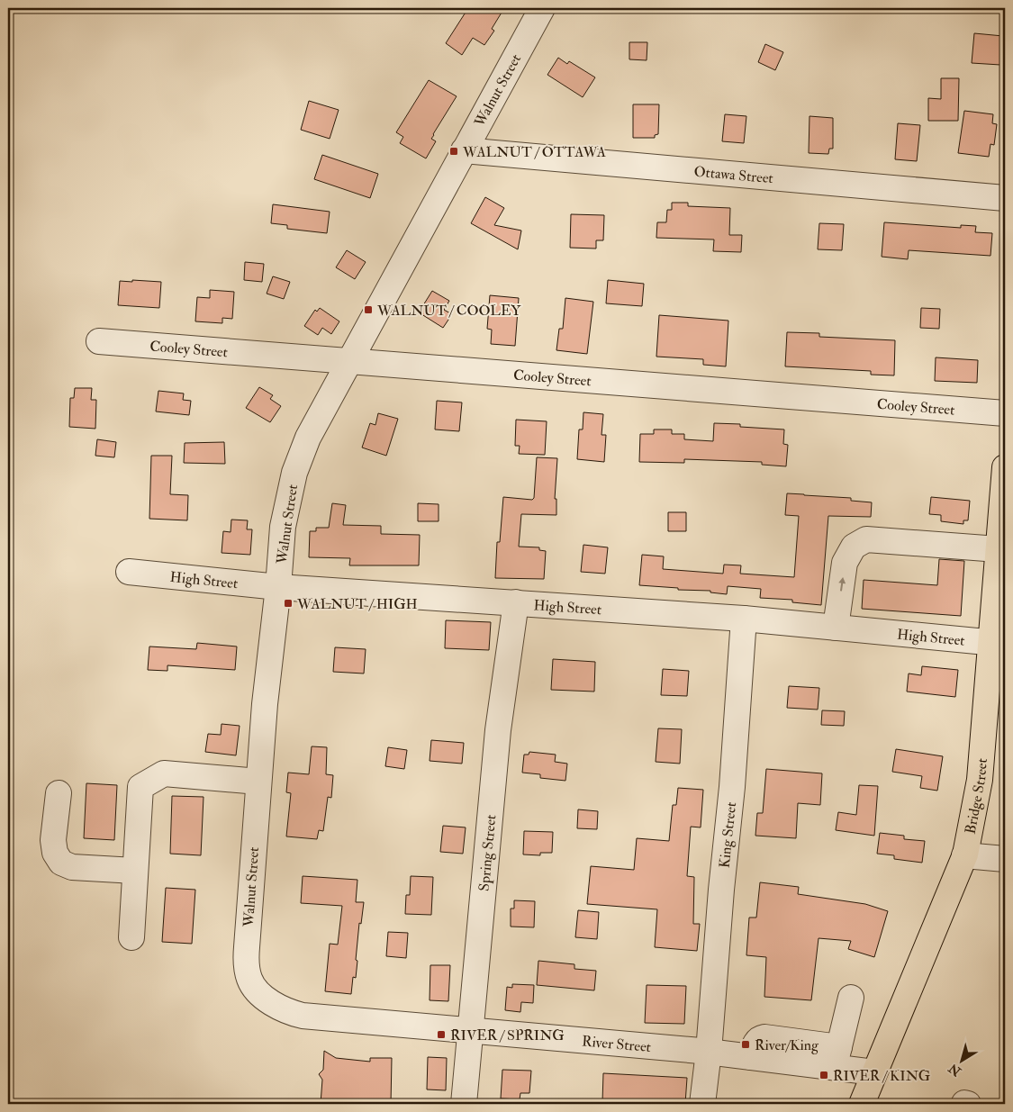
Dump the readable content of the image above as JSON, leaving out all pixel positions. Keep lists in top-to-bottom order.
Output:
{
  "streets": {
    "main road": ["Bridge Street"],
    "street": [
      "Walnut Street",
      "Ottawa Street",
      "Cooley Street",
      "High Street",
      "King Street",
      "Spring Street",
      "River Street"
    ]
  },
  "crossings": [
    ["Walnut Street", "Ottawa Street"],
    ["Walnut Street", "Cooley Street"],
    ["Walnut Street", "High Street"],
    ["Walnut Street", "River Street"],
    ["High Street", "Bridge Street"],
    ["High Street", "King Street"],
    ["High Street", "Spring Street"],
    ["Bridge Street", "River Street"],
    ["King Street", "River Street"],
    ["Spring Street", "River Street"]
  ],
  "places": {
    "transit": [
      "WALNUT / OTTAWA",
      "WALNUT / COOLEY",
      "WALNUT / HIGH",
      "RIVER / SPRING",
      "River/King",
      "RIVER / KING"
    ]
  },
  "north": "bottom left"
}
